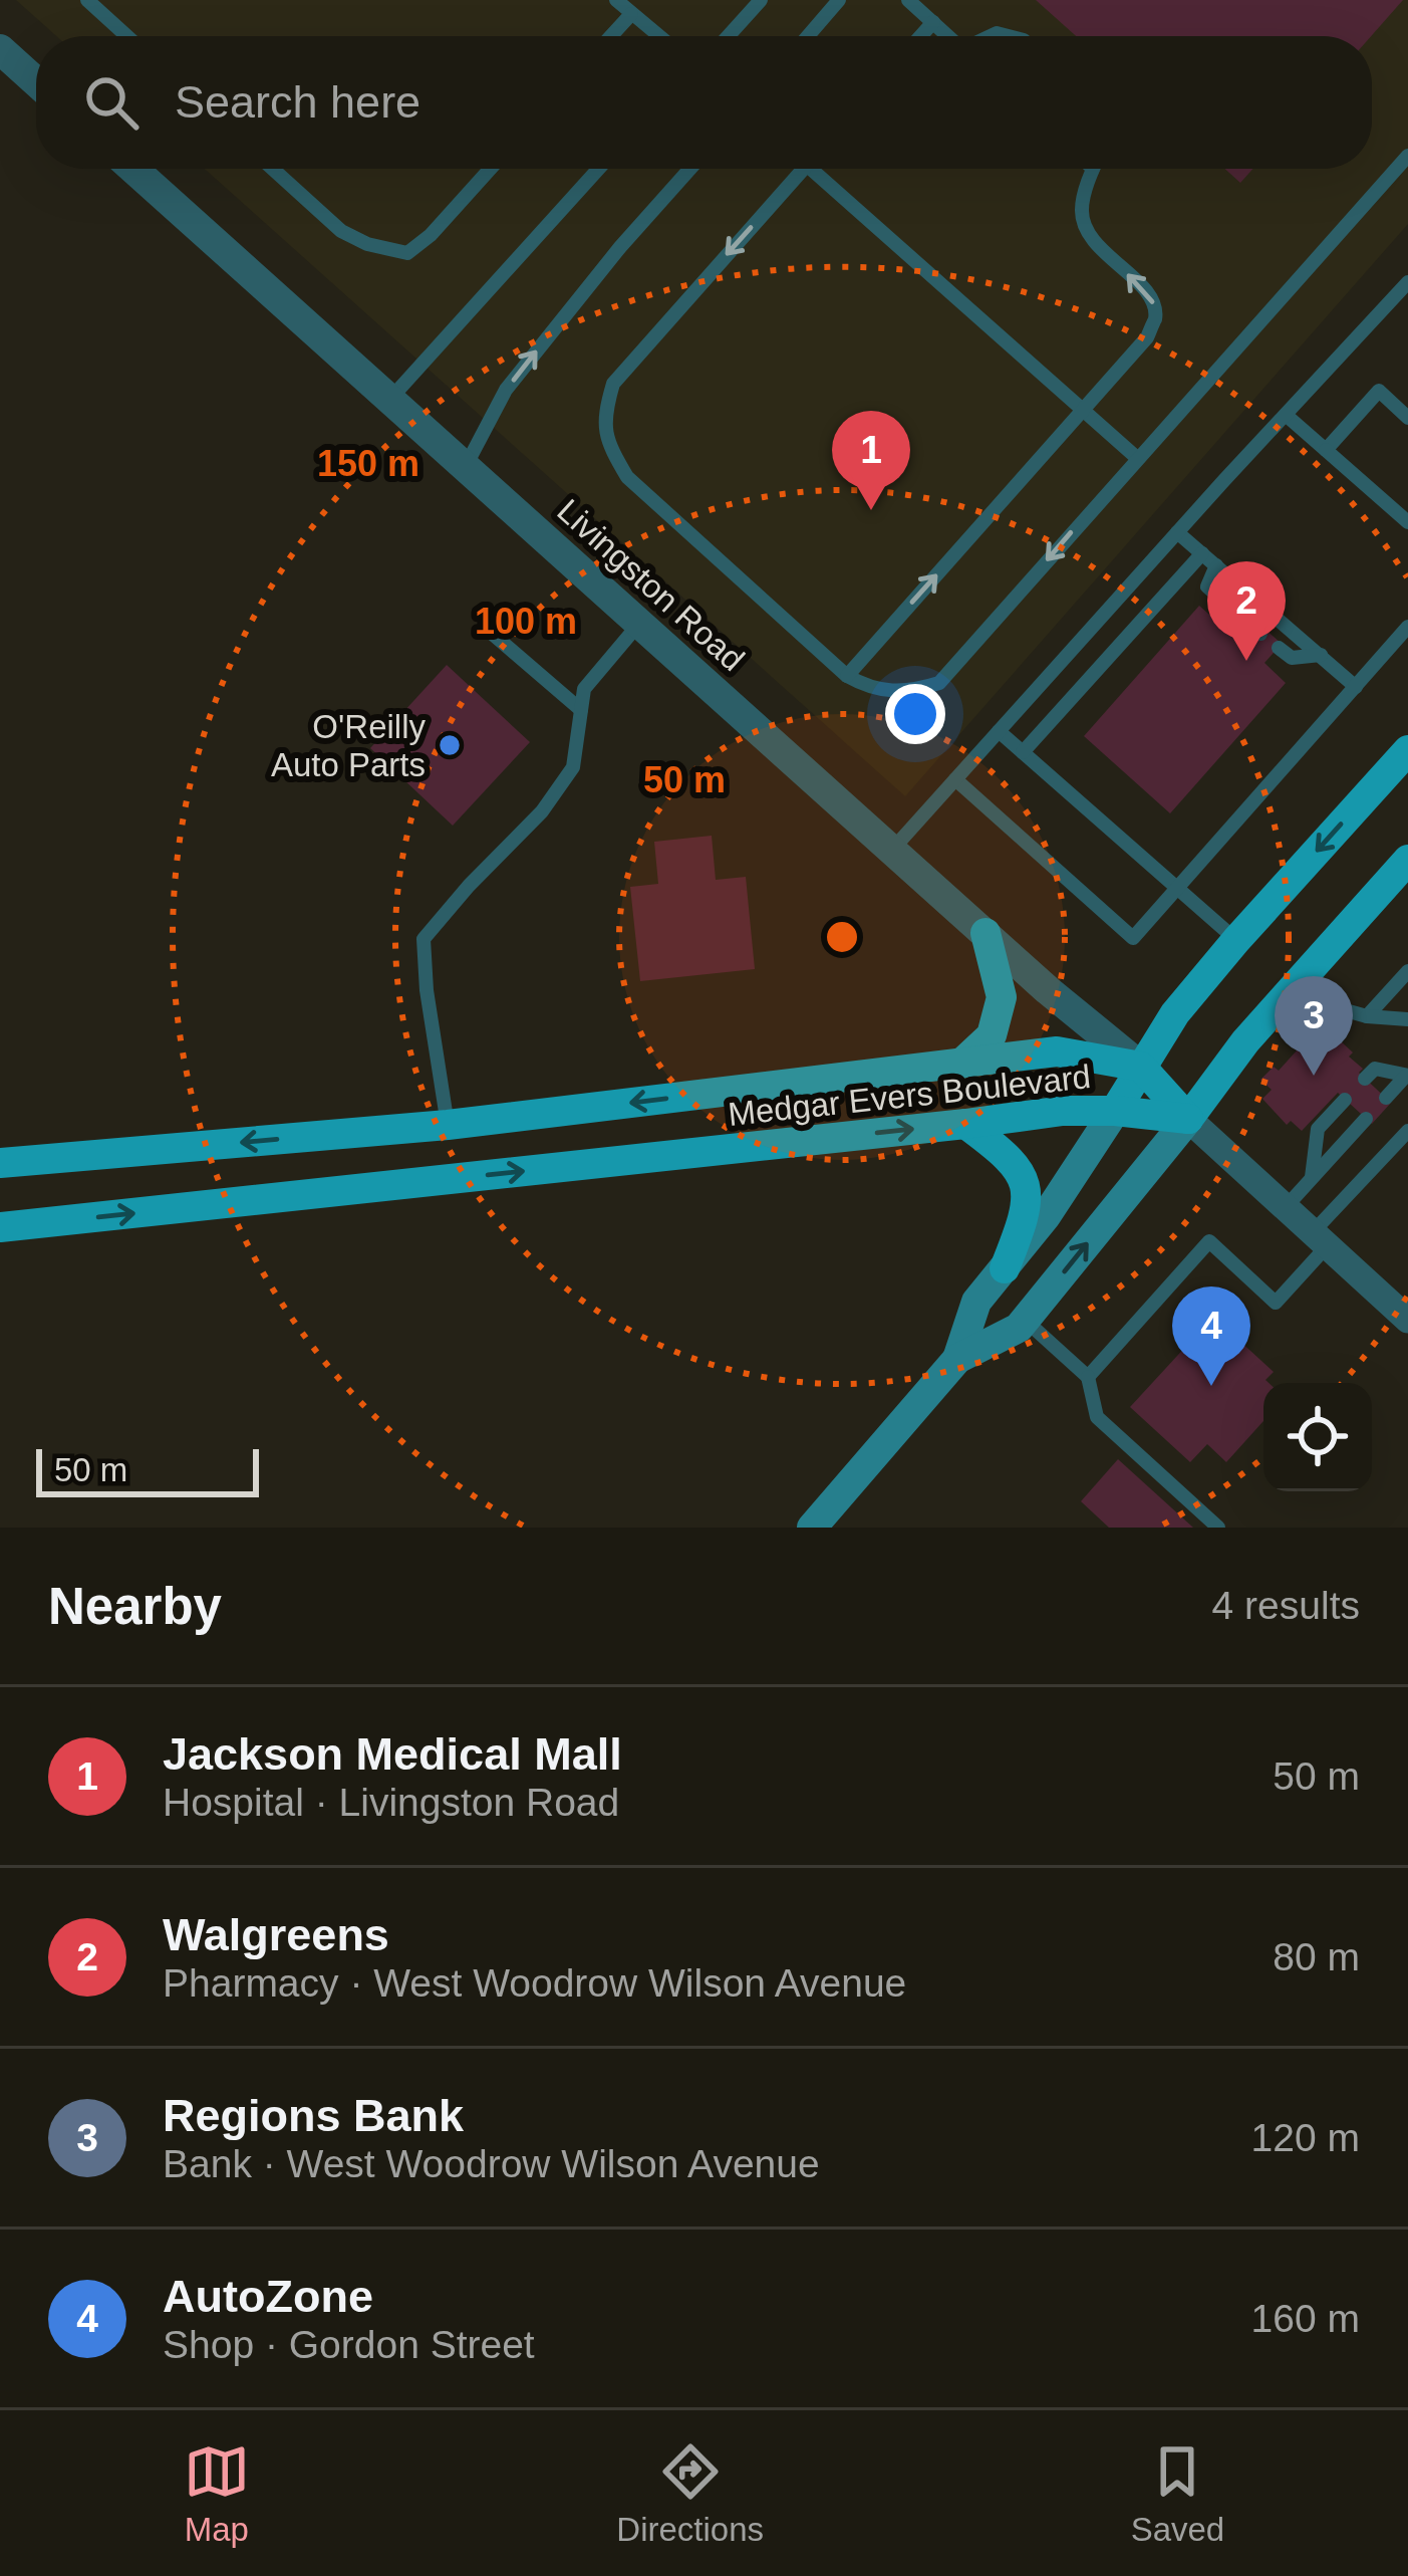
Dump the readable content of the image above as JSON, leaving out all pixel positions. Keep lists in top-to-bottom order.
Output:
{
  "streets": {
    "main road": ["Medgar Evers Boulevard"],
    "street": ["Livingston Road"]
  },
  "crossings": [
    ["Livingston Road", "Medgar Evers Boulevard"]
  ],
  "places": ["O'Reilly Auto Parts"],
  "scale_bar": "50 m",
  "page": {
    "search": "Search here",
    "pins": [
      "1",
      "2",
      "3",
      "4"
    ],
    "scale": "50 m",
    "heading": ["Nearby", "4 results"],
    "list": [
      {
        "mark": "1",
        "name": "Jackson Medical Mall",
        "note": "Hospital · Livingston Road",
        "value": "50 m"
      },
      {
        "mark": "2",
        "name": "Walgreens",
        "note": "Pharmacy · West Woodrow Wilson Avenue",
        "value": "80 m"
      },
      {
        "mark": "3",
        "name": "Regions Bank",
        "note": "Bank · West Woodrow Wilson Avenue",
        "value": "120 m"
      },
      {
        "mark": "4",
        "name": "AutoZone",
        "note": "Shop · Gordon Street",
        "value": "160 m"
      }
    ],
    "nav": ["Map", "Directions", "Saved"]
  },
  "rings": ["150 m", "100 m", "50 m"]
}
